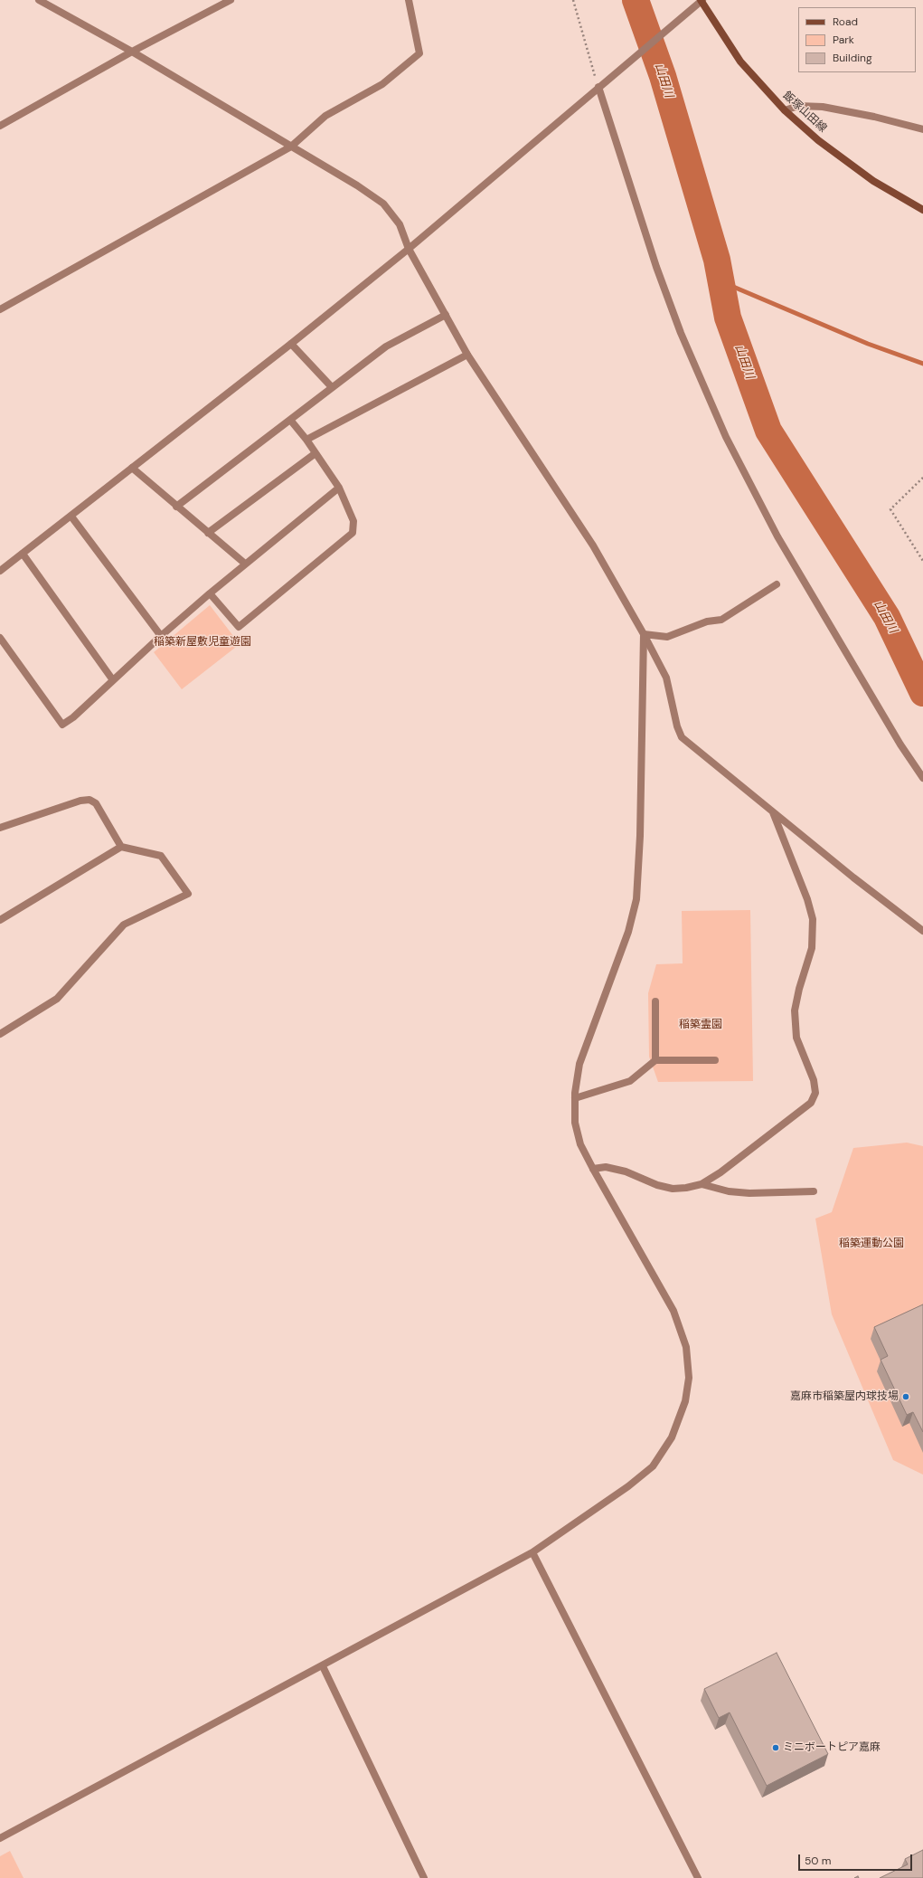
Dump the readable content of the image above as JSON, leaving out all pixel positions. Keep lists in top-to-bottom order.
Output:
{
  "streets": {
    "main road": ["飯塚山田線"]
  },
  "water": ["山田川"],
  "parks": ["稲築新屋敷児童遊園", "稲築霊園", "稲築運動公園"],
  "places": ["嘉麻市稲築屋内球技場", "ミニボートピア嘉麻"],
  "legend": ["Road", "Park", "Building"],
  "scale_bar": "50 m"
}
